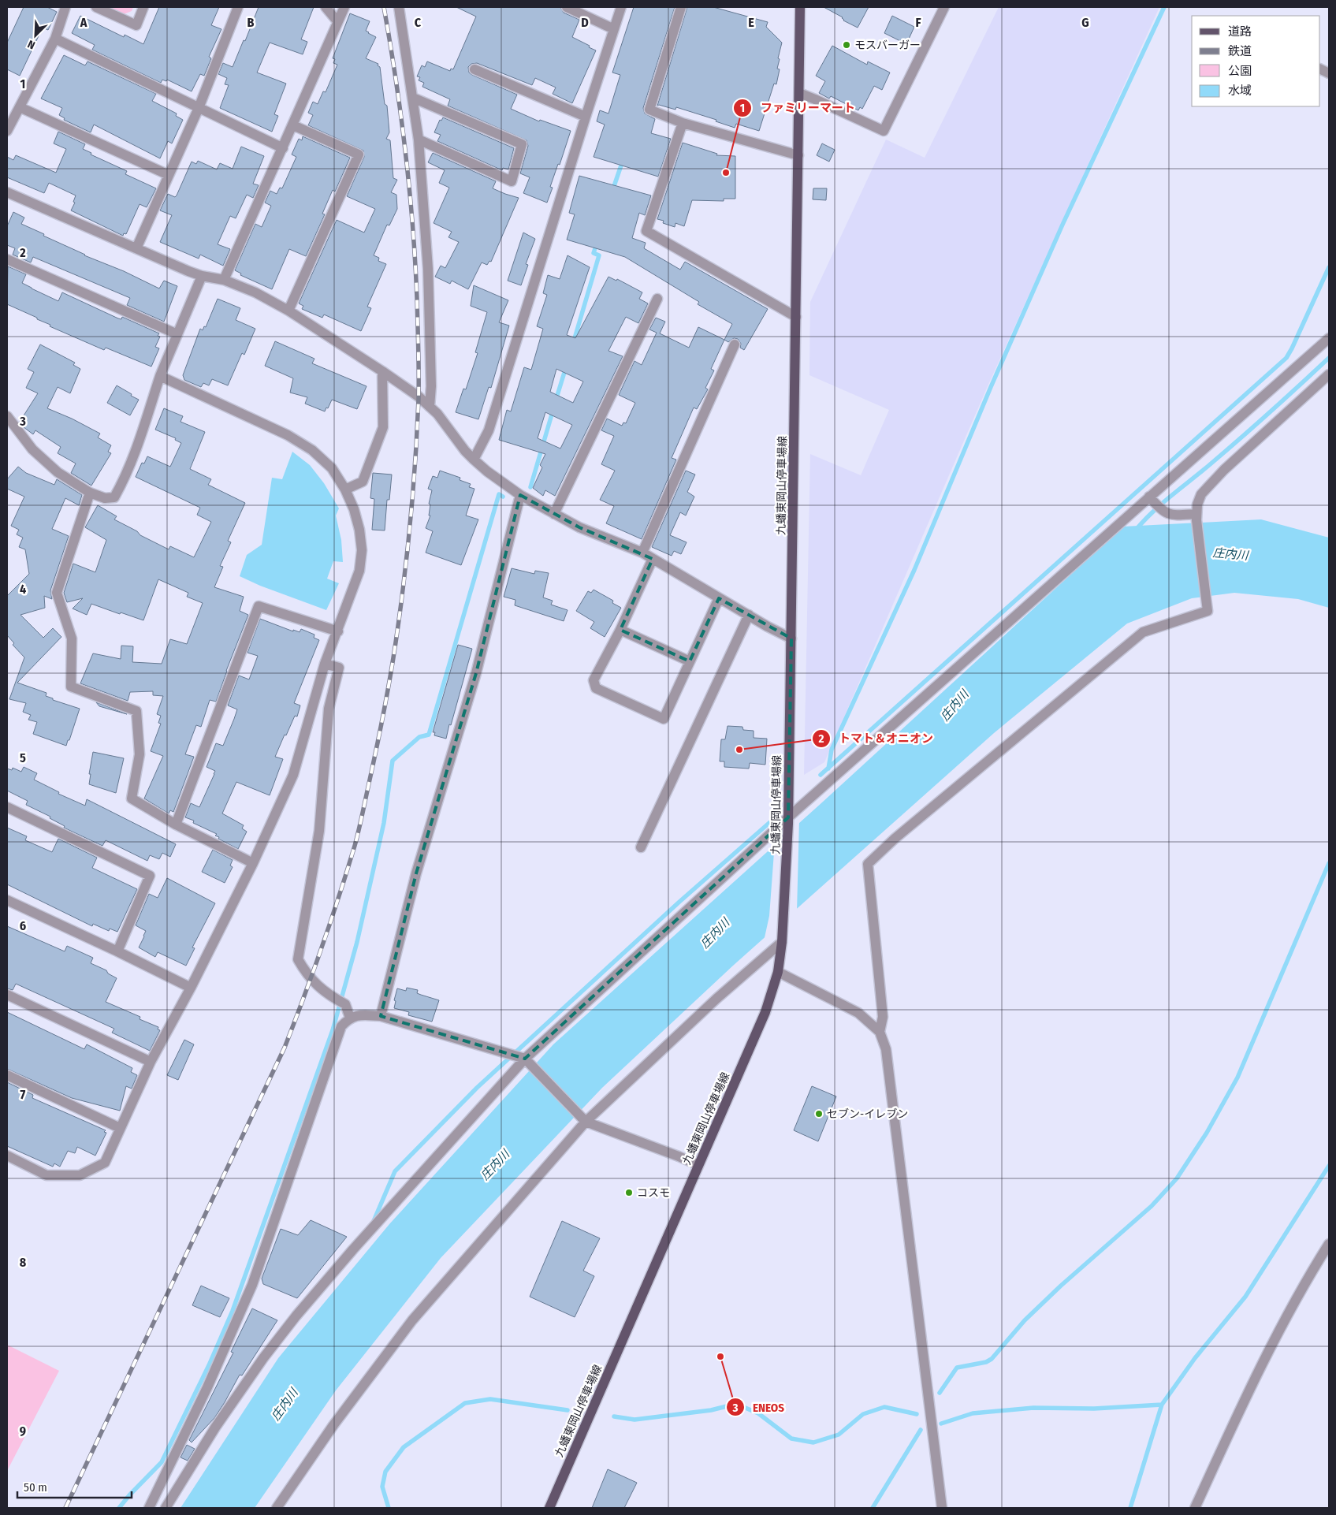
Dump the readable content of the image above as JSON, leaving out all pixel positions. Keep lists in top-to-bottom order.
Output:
{
  "streets": {
    "main road": ["九蟠東岡山停車場線"]
  },
  "water": ["庄内川"],
  "places": [
    "モスバーガー",
    "ファミリーマート",
    "トマト＆オニオン",
    "セブン-イレブン",
    "コスモ",
    "ENEOS"
  ],
  "legend": [
    "道路",
    "鉄道",
    "公園",
    "水域"
  ],
  "scale_bar": "50 m",
  "north": "bottom left",
  "grid": {
    "columns": [
      "A",
      "B",
      "C",
      "D",
      "E",
      "F",
      "G"
    ],
    "rows": [
      "1",
      "2",
      "3",
      "4",
      "5",
      "6",
      "7",
      "8",
      "9"
    ]
  }
}
